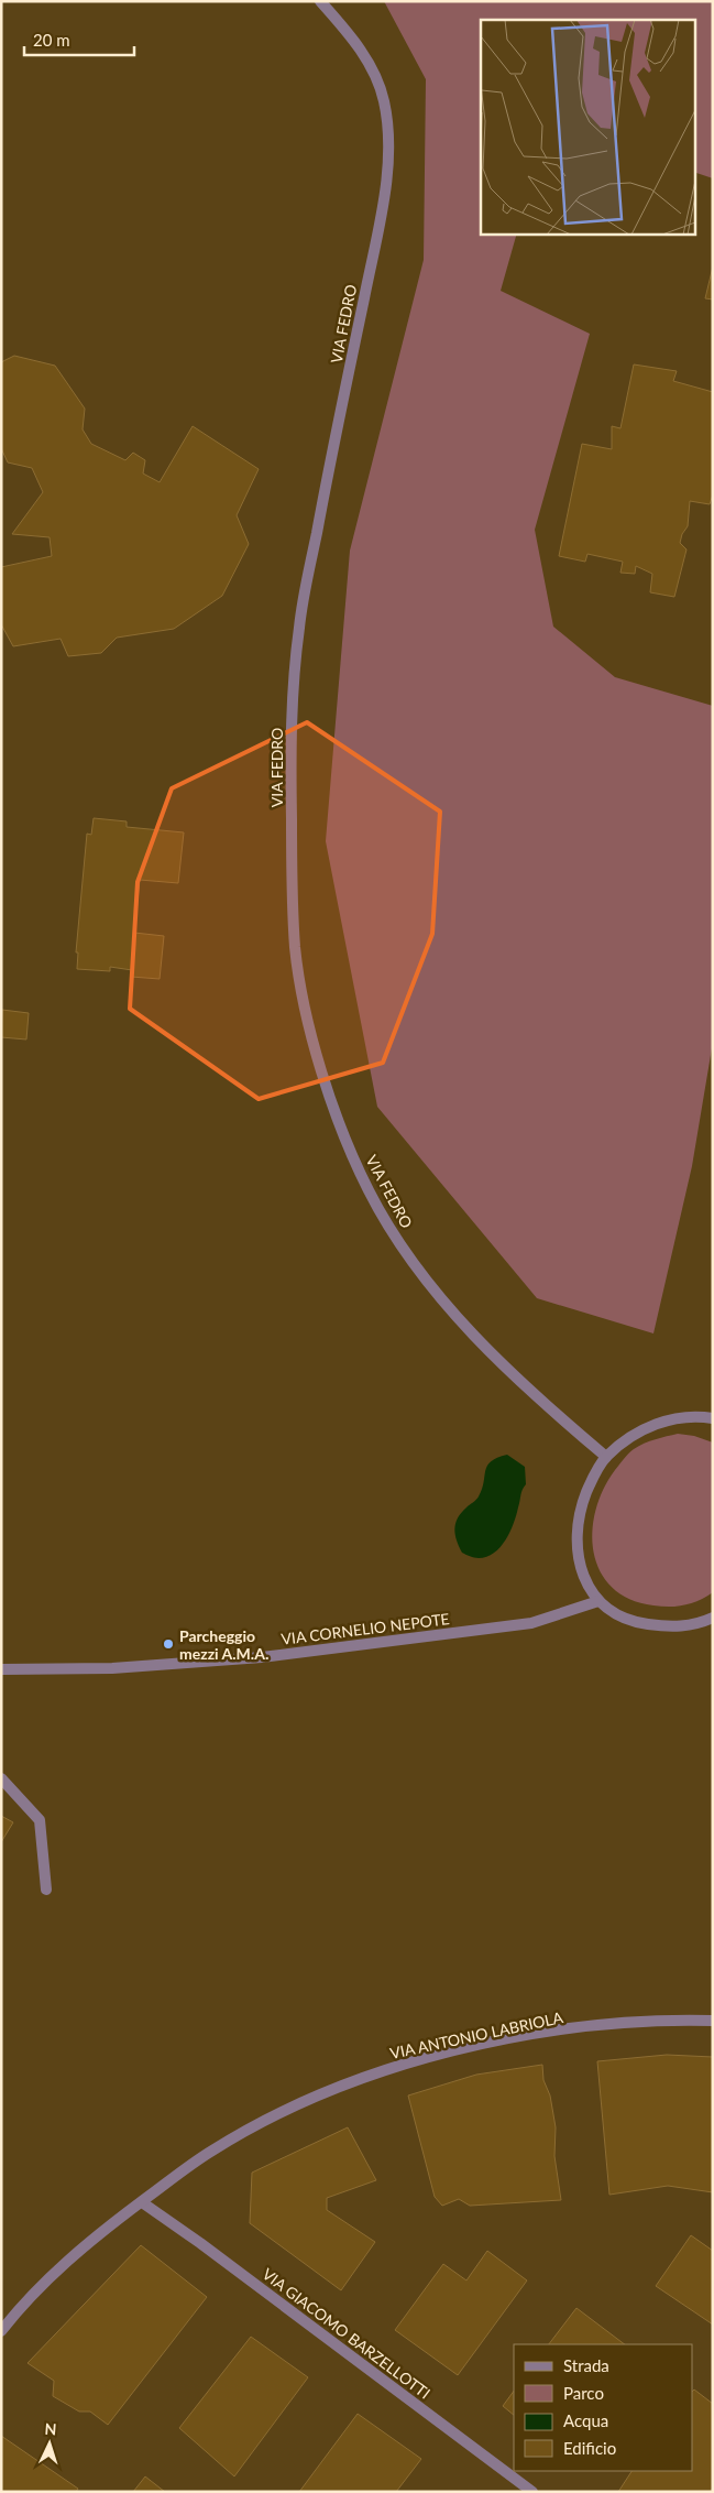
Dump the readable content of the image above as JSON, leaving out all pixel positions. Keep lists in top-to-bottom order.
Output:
{
  "streets": {
    "street": [
      "VIA FEDRO",
      "VIA CORNELIO NEPOTE",
      "VIA ANTONIO LABRIOLA",
      "VIA GIACOMO BARZELLOTTI"
    ]
  },
  "crossings": [
    ["VIA ANTONIO LABRIOLA", "VIA GIACOMO BARZELLOTTI"]
  ],
  "places": ["Parcheggio mezzi A.M.A."],
  "legend": [
    "Strada",
    "Parco",
    "Acqua",
    "Edificio"
  ],
  "scale_bar": "20 m",
  "north": "top"
}
